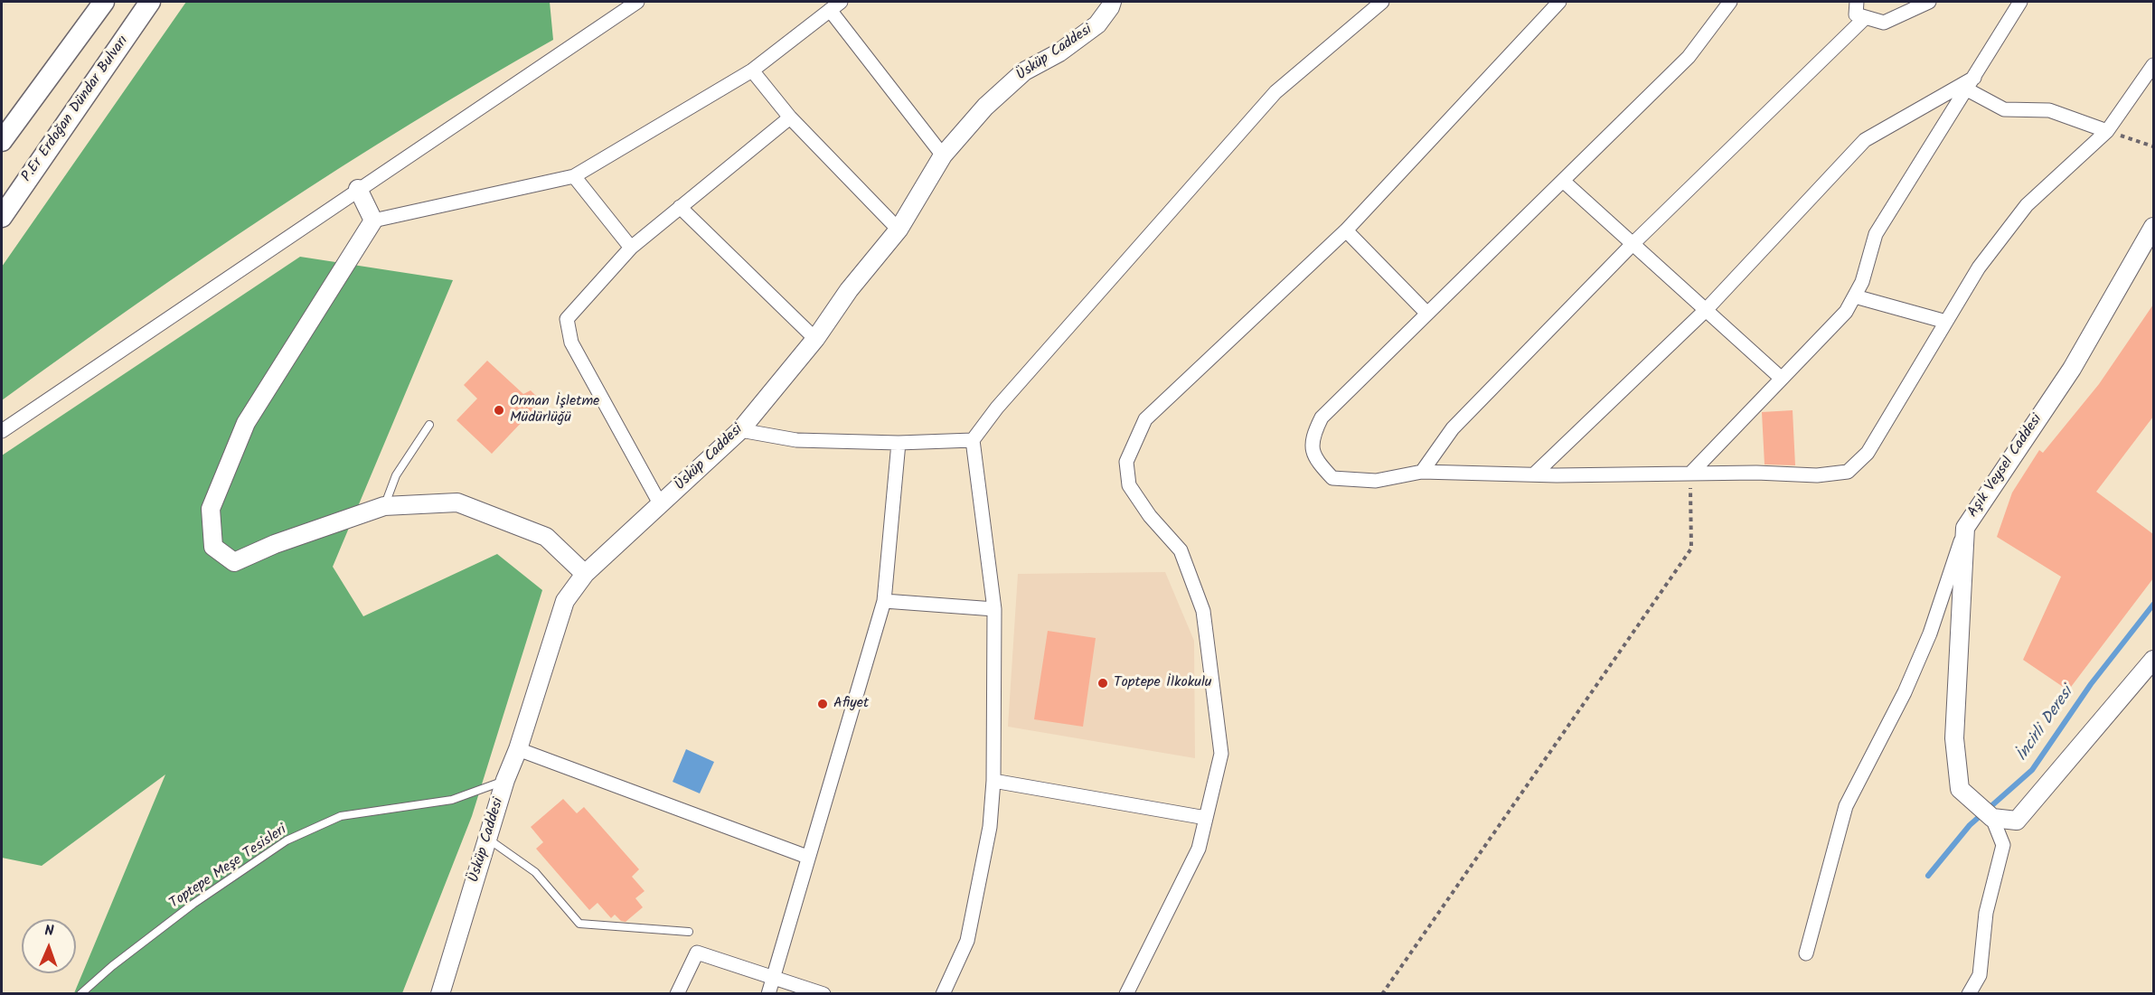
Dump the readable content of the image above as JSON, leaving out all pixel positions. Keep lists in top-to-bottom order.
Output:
{
  "streets": {
    "main road": ["P.Er Erdoğan Dündar Bulvarı"],
    "street": ["Üsküp Caddesi", "Aşık Veysel Caddesi"],
    "lane": ["Toptepe Meşe Tesisleri"]
  },
  "crossings": [
    ["Üsküp Caddesi", "Toptepe Meşe Tesisleri"]
  ],
  "water": ["İncirli Deresi"],
  "places": ["Orman İşletme Müdürlüğü", "Toptepe İlkokulu", "Afiyet"],
  "north": "top"
}
